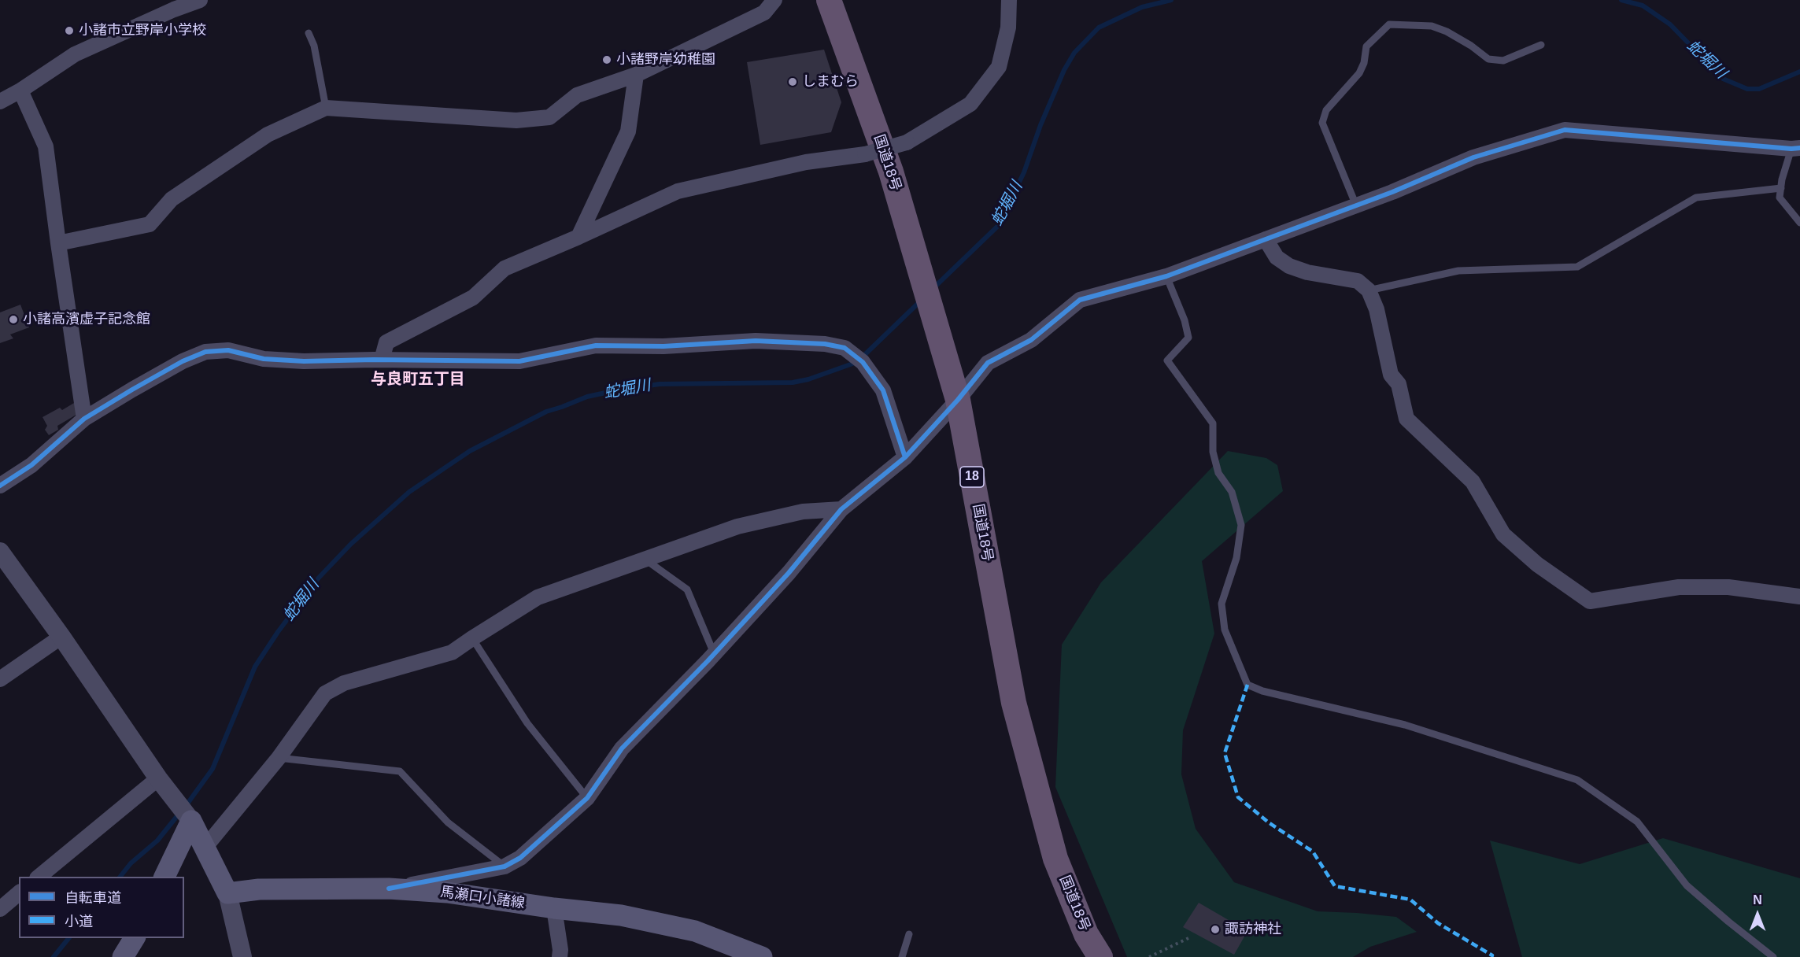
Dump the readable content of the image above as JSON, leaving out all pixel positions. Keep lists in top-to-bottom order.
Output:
{
  "streets": {
    "highway": ["国道18号", "18"],
    "main road": ["馬瀬口小諸線"]
  },
  "districts": ["与良町五丁目"],
  "water": ["蛇堀川"],
  "places": [
    "小諸市立野岸小学校",
    "小諸野岸幼稚園",
    "しまむら",
    "小諸高濱虚子記念館",
    "諏訪神社"
  ],
  "legend": ["自転車道", "小道"],
  "north": "top"
}
